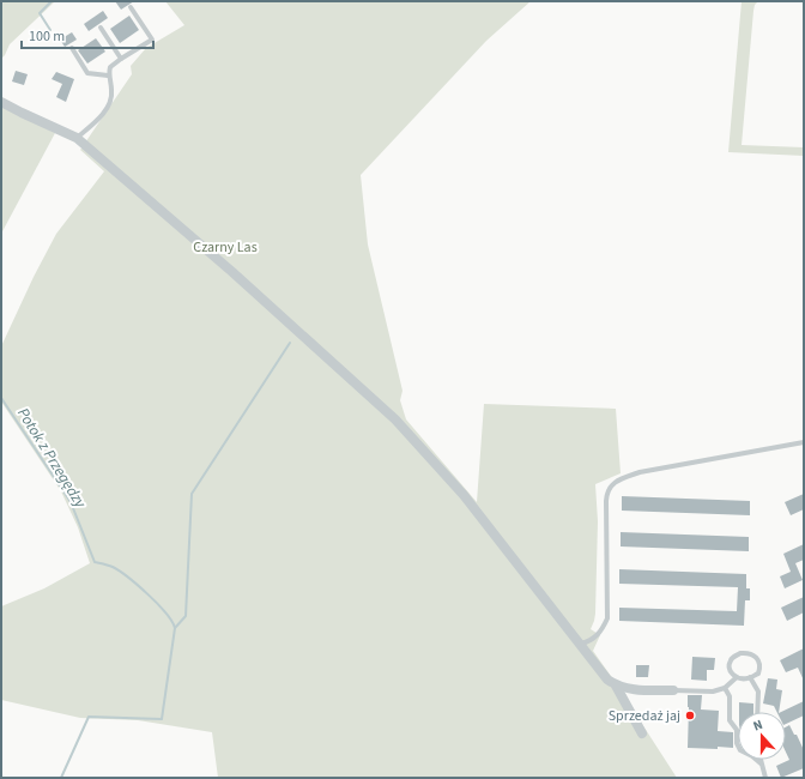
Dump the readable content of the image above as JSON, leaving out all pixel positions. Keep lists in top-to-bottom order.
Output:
{
  "water": ["Potok z Przegędzy"],
  "parks": ["Czarny Las"],
  "places": ["Sprzedaż jaj"],
  "scale_bar": "100 m",
  "north": "top"
}
